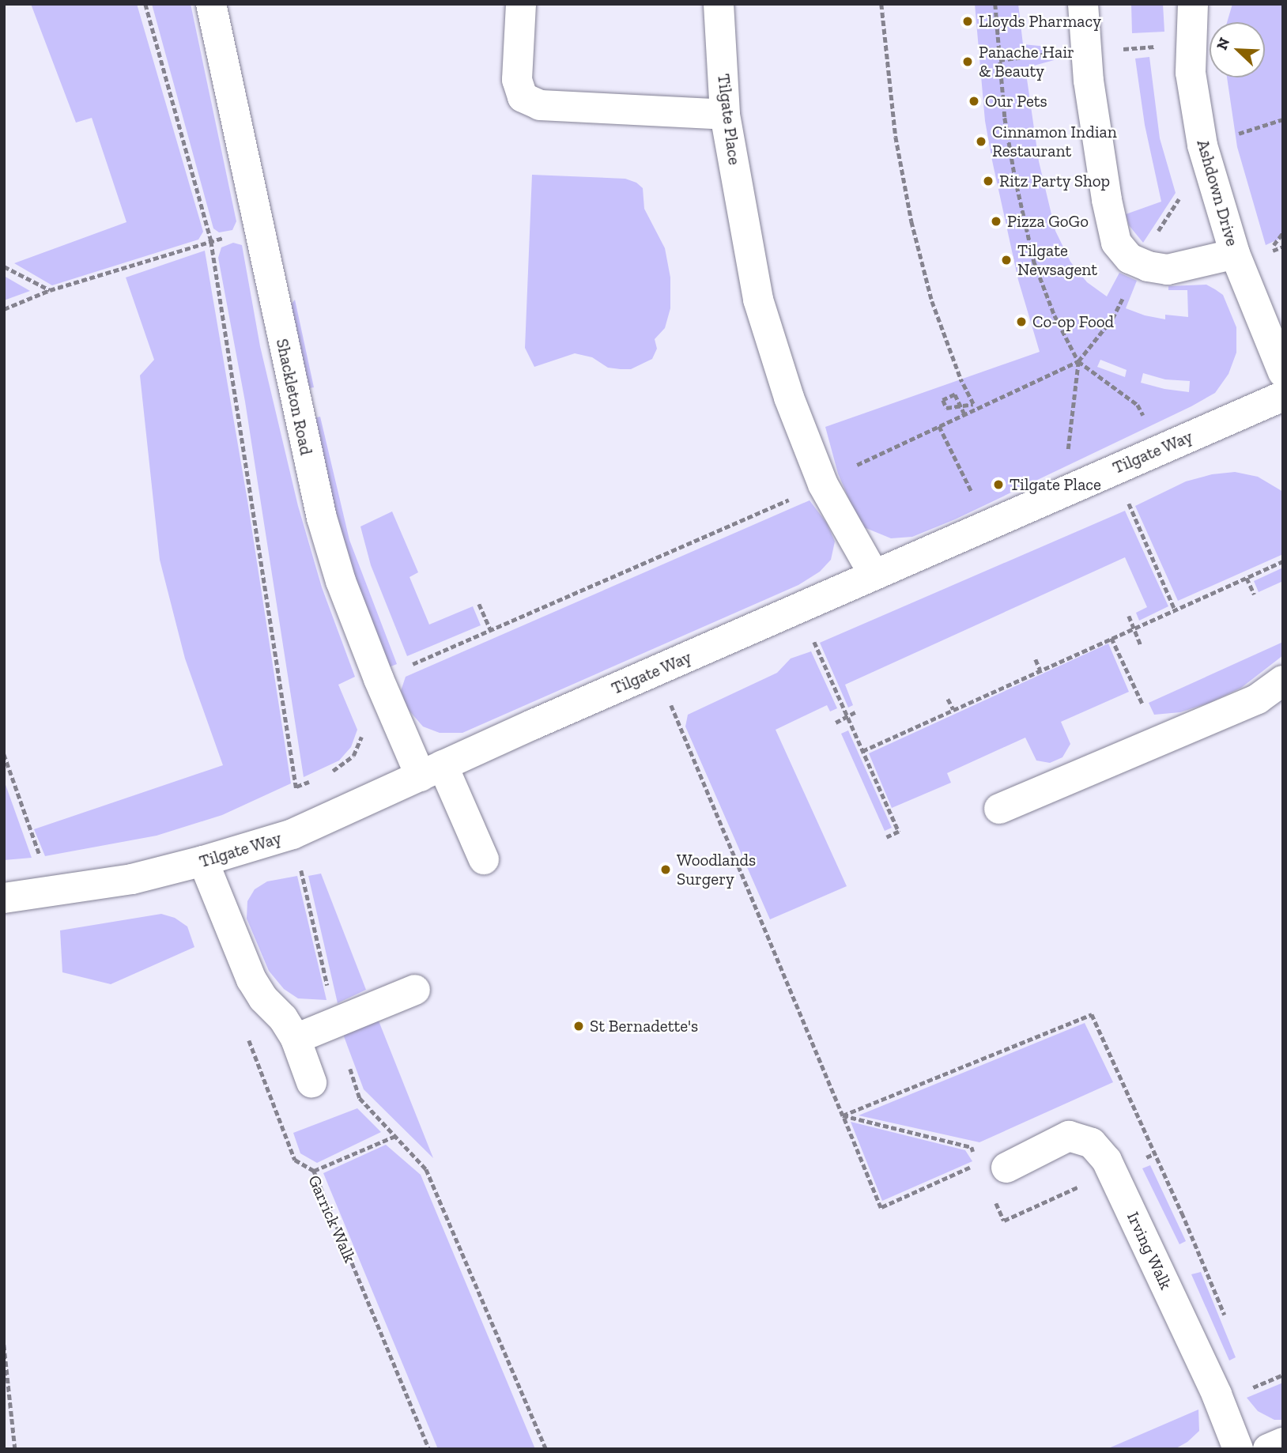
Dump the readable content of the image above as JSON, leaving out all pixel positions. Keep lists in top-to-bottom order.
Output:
{
  "streets": {
    "street": [
      "Tilgate Place",
      "Ashdown Drive",
      "Shackleton Road",
      "Tilgate Way",
      "Irving Walk"
    ],
    "path": ["Garrick Walk"]
  },
  "crossings": [
    ["Tilgate Place", "Tilgate Way"],
    ["Shackleton Road", "Tilgate Way"]
  ],
  "places": [
    "Lloyds Pharmacy",
    "Panache Hair & Beauty",
    "Our Pets",
    "Cinnamon Indian Restaurant",
    "Ritz Party Shop",
    "Pizza GoGo",
    "Tilgate Newsagent",
    "Co-op Food",
    "Tilgate Place",
    "Woodlands Surgery",
    "St Bernadette's"
  ],
  "north": "top left"
}
